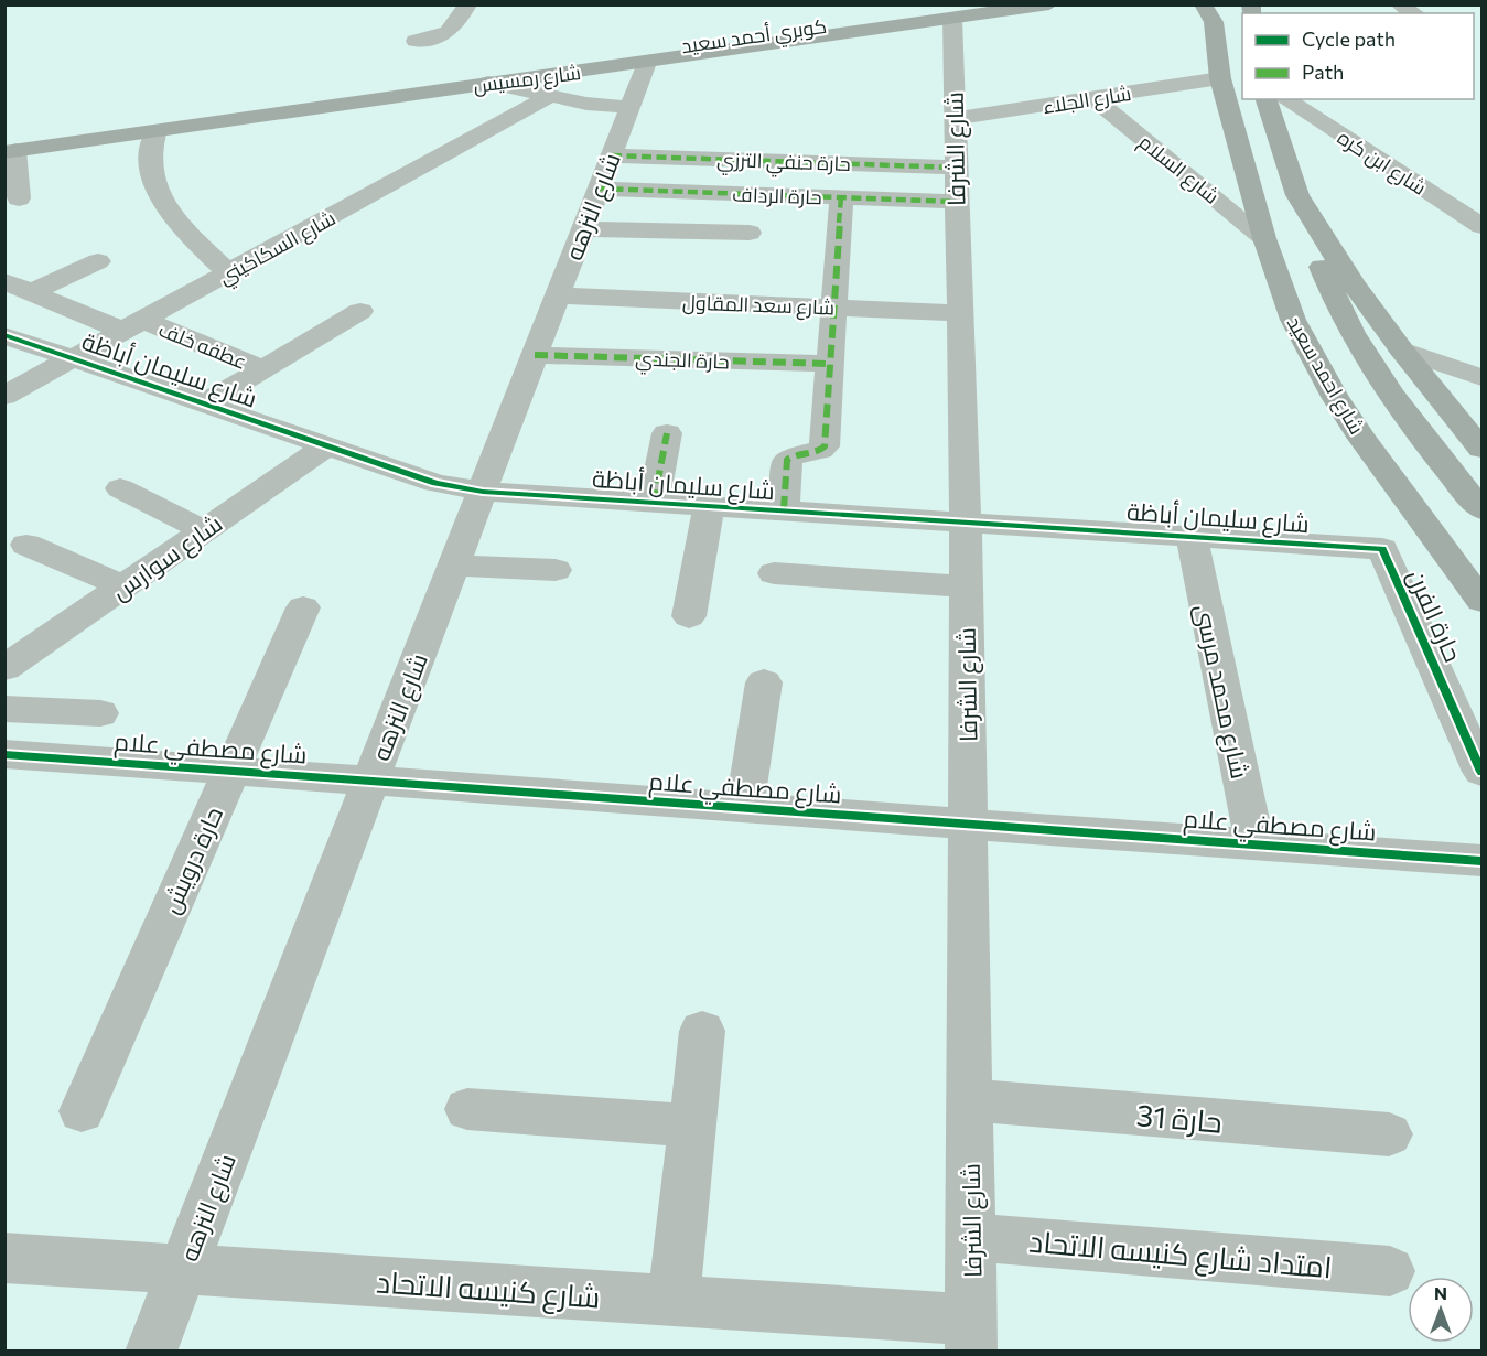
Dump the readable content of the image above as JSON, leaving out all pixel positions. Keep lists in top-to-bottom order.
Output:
{
  "streets": {
    "main road": ["كوبري أحمد سعيد", "شارع رمسيس", "شارع احمد سعيد"],
    "street": [
      "شارع الجلاء",
      "شارع الشرفا",
      "حارة حنفي الترزي",
      "شارع ابن كره",
      "شارع السلام",
      "حارة الرداف",
      "شارع النزهه",
      "شارع السكاكيني",
      "شارع سعد المقاول",
      "عطفه خلف",
      "حارة الجندي",
      "شارع سليمان أباظة",
      "شارع سوارس",
      "حارة الفرن",
      "شارع محمد مرسى",
      "شارع مصطفي علام",
      "حارة درويش",
      "حارة 31",
      "امتداد شارع كنيسه الاتحاد",
      "شارع كنيسه الاتحاد"
    ]
  },
  "crossings": [
    ["كوبري أحمد سعيد", "شارع رمسيس"],
    ["كوبري أحمد سعيد", "شارع الشرفا"],
    ["شارع رمسيس", "شارع الشرفا"],
    ["شارع رمسيس", "شارع النزهه"],
    ["شارع الجلاء", "شارع الشرفا"],
    ["شارع الجلاء", "شارع السلام"],
    ["شارع الجلاء", "شارع احمد سعيد"],
    ["شارع الشرفا", "حارة حنفي الترزي"],
    ["شارع الشرفا", "حارة الرداف"],
    ["شارع الشرفا", "شارع سعد المقاول"],
    ["شارع الشرفا", "شارع سليمان أباظة"],
    ["شارع الشرفا", "شارع مصطفي علام"],
    ["شارع الشرفا", "حارة 31"],
    ["شارع الشرفا", "امتداد شارع كنيسه الاتحاد"],
    ["شارع الشرفا", "شارع كنيسه الاتحاد"],
    ["حارة حنفي الترزي", "حارة الرداف"],
    ["حارة حنفي الترزي", "شارع النزهه"],
    ["شارع السلام", "شارع احمد سعيد"],
    ["حارة الرداف", "شارع النزهه"],
    ["شارع النزهه", "شارع سعد المقاول"],
    ["شارع النزهه", "حارة الجندي"],
    ["شارع النزهه", "شارع سليمان أباظة"],
    ["شارع النزهه", "شارع مصطفي علام"],
    ["شارع النزهه", "شارع كنيسه الاتحاد"],
    ["شارع السكاكيني", "عطفه خلف"],
    ["شارع السكاكيني", "شارع سليمان أباظة"],
    ["شارع سليمان أباظة", "شارع سوارس"],
    ["شارع سليمان أباظة", "حارة الفرن"],
    ["شارع سليمان أباظة", "شارع محمد مرسى"],
    ["شارع محمد مرسى", "شارع مصطفي علام"],
    ["شارع مصطفي علام", "حارة درويش"]
  ],
  "legend": ["Cycle path", "Path"],
  "north": "top"
}
